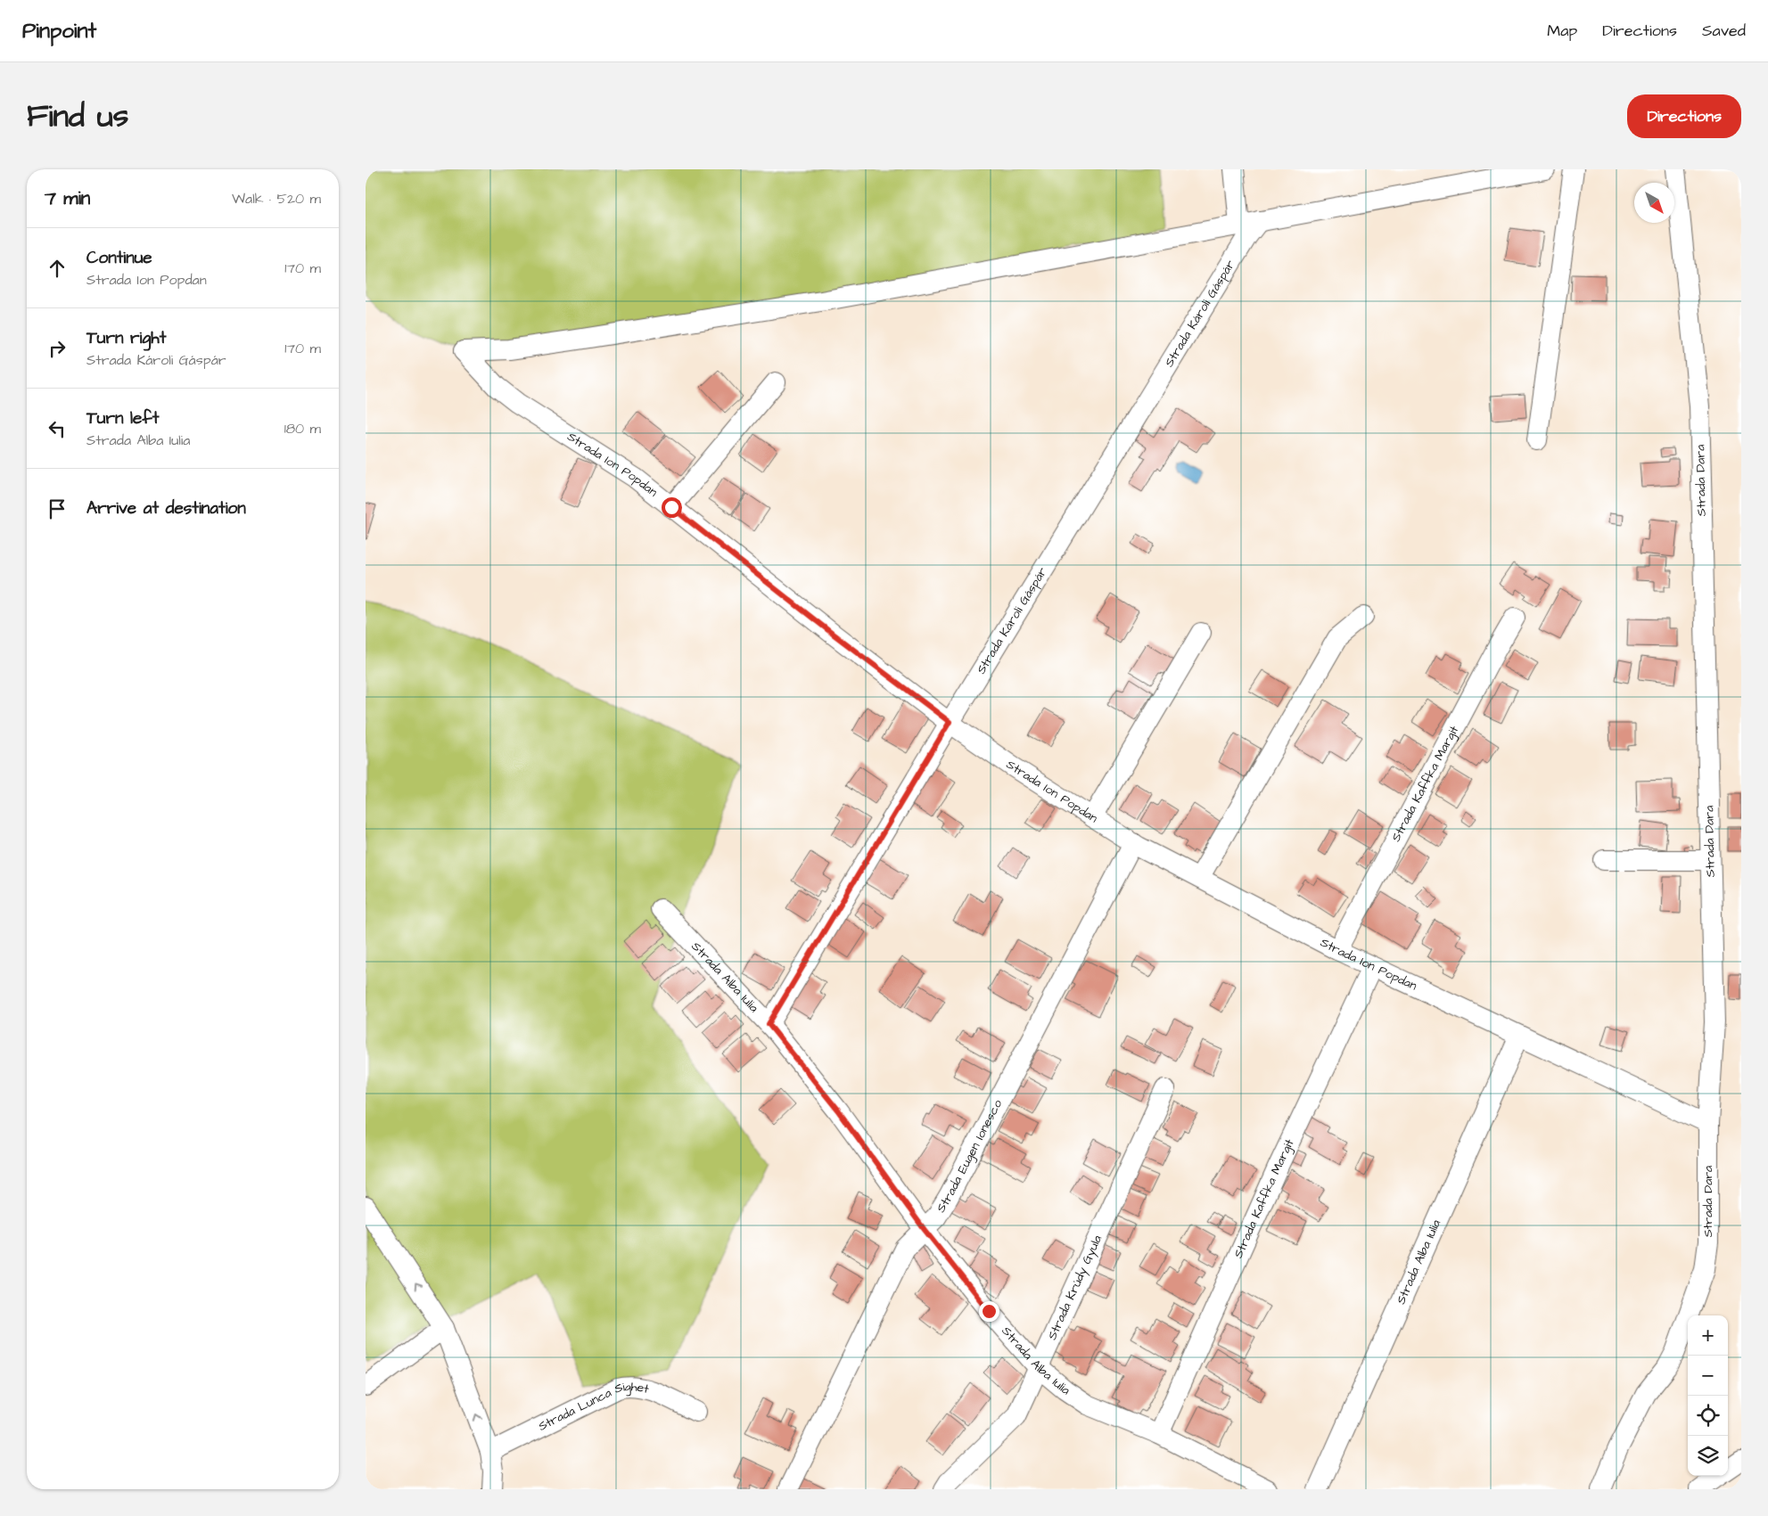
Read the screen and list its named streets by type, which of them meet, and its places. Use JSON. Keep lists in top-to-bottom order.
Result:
{
  "streets": {
    "street": [
      "Strada Károli Gáspár",
      "Strada Ion Popdan",
      "Strada Dara",
      "Strada Kaffka Margit",
      "Strada Alba Iulia",
      "Strada Eugen Ionesco",
      "Strada Krúdy Gyula",
      "Strada Lunca Sighet"
    ]
  },
  "crossings": [
    ["Strada Károli Gáspár", "Strada Ion Popdan"],
    ["Strada Károli Gáspár", "Strada Alba Iulia"],
    ["Strada Ion Popdan", "Strada Dara"],
    ["Strada Ion Popdan", "Strada Kaffka Margit"],
    ["Strada Ion Popdan", "Strada Alba Iulia"],
    ["Strada Ion Popdan", "Strada Eugen Ionesco"],
    ["Strada Kaffka Margit", "Strada Alba Iulia"],
    ["Strada Alba Iulia", "Strada Eugen Ionesco"],
    ["Strada Alba Iulia", "Strada Krúdy Gyula"]
  ],
  "north": "bottom right",
  "page": {
    "header": "Pinpoint",
    "nav": ["Map", "Directions", "Saved"],
    "title": "Find us",
    "buttons": "Directions",
    "heading": ["7 min", "Walk · 520 m"],
    "list": [
      ["Continue", "Strada Ion Popdan", "170 m"],
      ["Turn right", "Strada Károli Gáspár", "170 m"],
      ["Turn left", "Strada Alba Iulia", "180 m"],
      "Arrive at destination"
    ],
    "map_buttons": ["+", "−"]
  }
}
